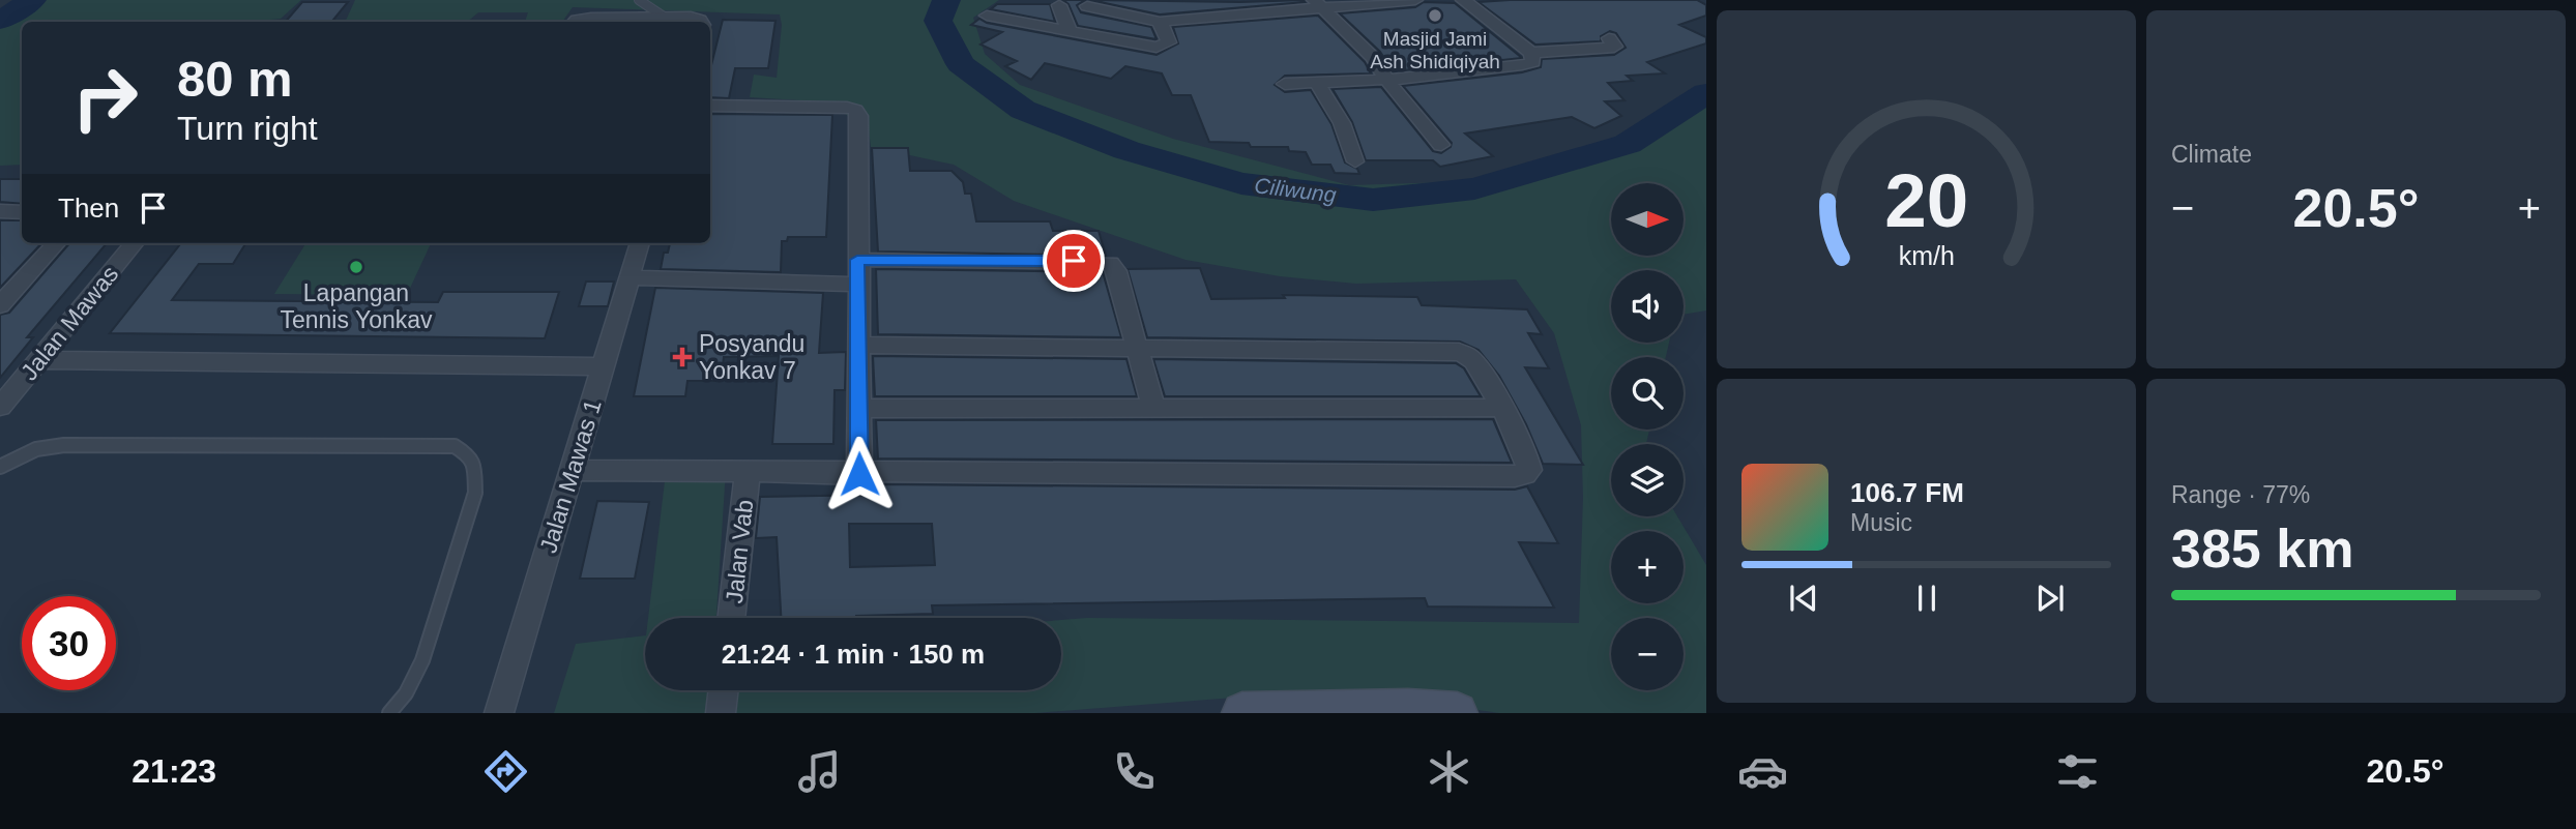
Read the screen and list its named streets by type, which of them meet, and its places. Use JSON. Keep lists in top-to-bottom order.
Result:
{
  "streets": {
    "street": ["Jalan Mawas", "Jalan Mawas 1", "Jalan Vab"]
  },
  "water": ["Ciliwung"],
  "places": {
    "other": ["Masjid Jami Ash Shidiqiyah", "Lapangan Tennis Yonkav"],
    "health": ["Posyandu Yonkav 7"]
  },
  "north": "right",
  "page": {
    "tile": [
      "Climate",
      ["Range · 77%", "385 km"]
    ],
    "turn": ["80 m", "Turn right"],
    "then": "Then",
    "heat": ["−", "20.5°", "+"],
    "map_buttons": ["+", "−"],
    "song": ["106.7 FM", "Music"],
    "limit": "30",
    "trip": "21:24 · 1 min · 150 m",
    "tabs": ["21:23", "20.5°"],
    "gauge": ["20", "km/h"]
  }
}
